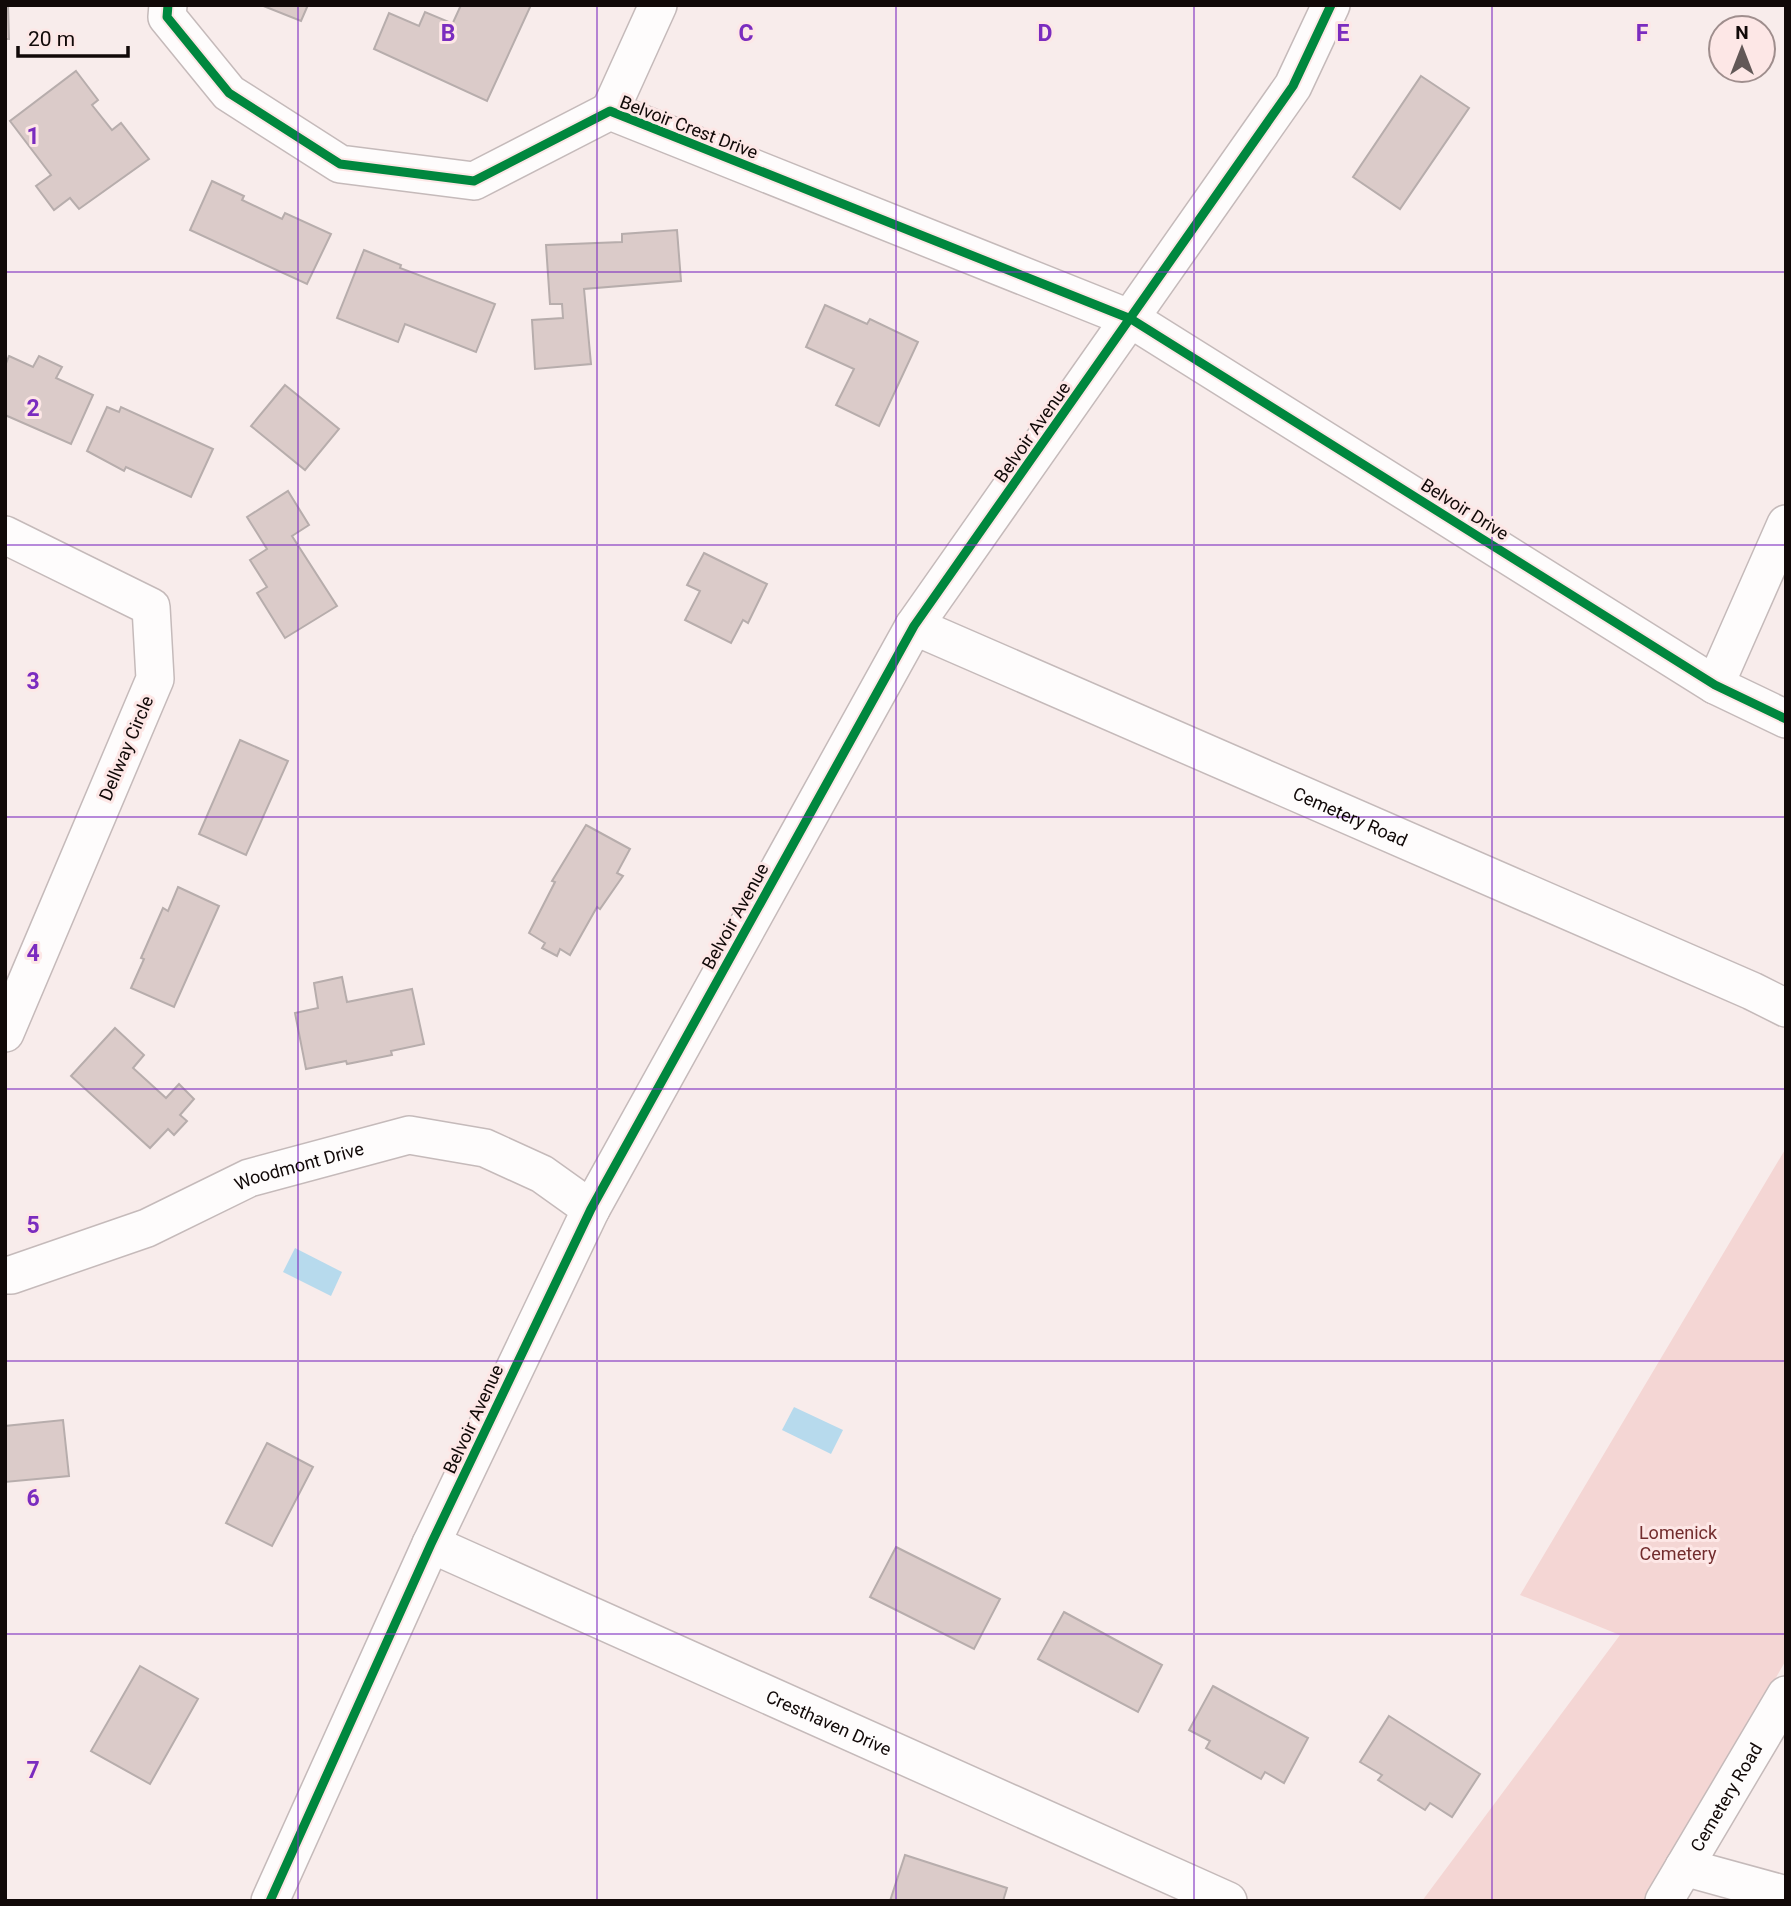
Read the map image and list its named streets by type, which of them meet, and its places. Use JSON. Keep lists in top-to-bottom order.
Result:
{
  "streets": {
    "street": [
      "Belvoir Crest Drive",
      "Belvoir Avenue",
      "Belvoir Drive",
      "Dellway Circle",
      "Cemetery Road",
      "Woodmont Drive",
      "Cresthaven Drive"
    ]
  },
  "crossings": [
    ["Belvoir Crest Drive", "Belvoir Avenue"],
    ["Belvoir Crest Drive", "Belvoir Drive"],
    ["Belvoir Avenue", "Belvoir Drive"],
    ["Belvoir Avenue", "Cemetery Road"],
    ["Belvoir Avenue", "Woodmont Drive"],
    ["Belvoir Avenue", "Cresthaven Drive"]
  ],
  "parks": ["Lomenick Cemetery"],
  "scale_bar": "20 m",
  "north": "top",
  "grid": {
    "columns": [
      "B",
      "C",
      "D",
      "E",
      "F"
    ],
    "rows": [
      "1",
      "2",
      "3",
      "4",
      "5",
      "6",
      "7"
    ]
  }
}
